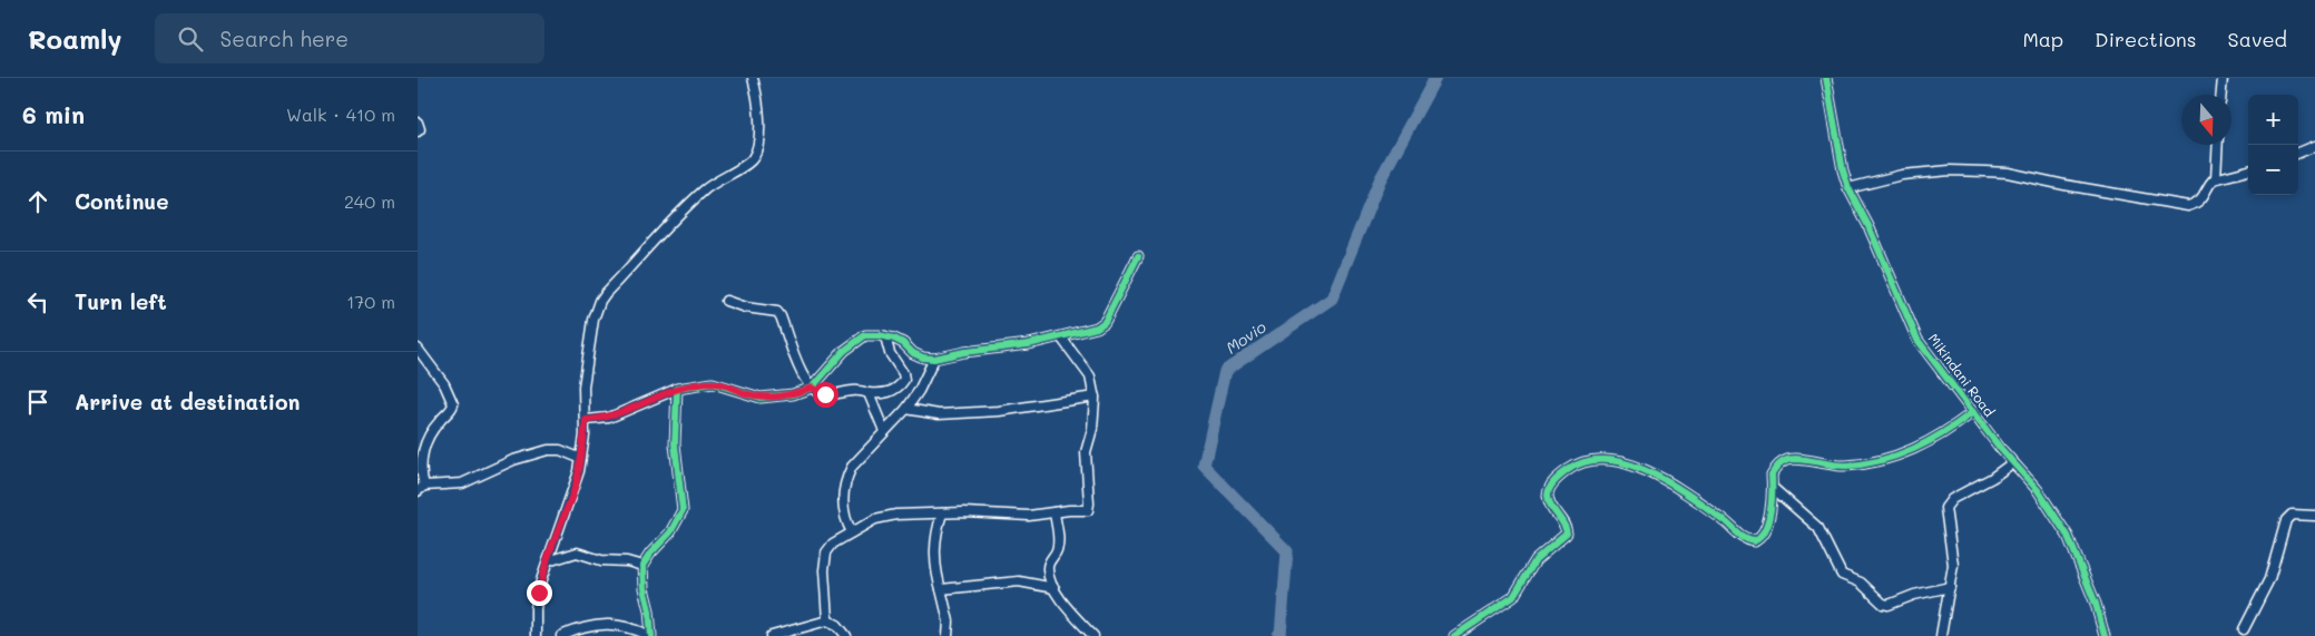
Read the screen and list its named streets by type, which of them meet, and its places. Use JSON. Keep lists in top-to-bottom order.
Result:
{
  "streets": {
    "street": ["Mikindani Road"]
  },
  "water": ["Movio"],
  "north": "bottom",
  "page": {
    "header": "Roamly",
    "search": "Search here",
    "nav": ["Map", "Directions", "Saved"],
    "heading": ["6 min", "Walk · 410 m"],
    "map_buttons": ["+", "−"],
    "list": [
      ["Continue", "240 m"],
      ["Turn left", "170 m"],
      "Arrive at destination"
    ]
  }
}
